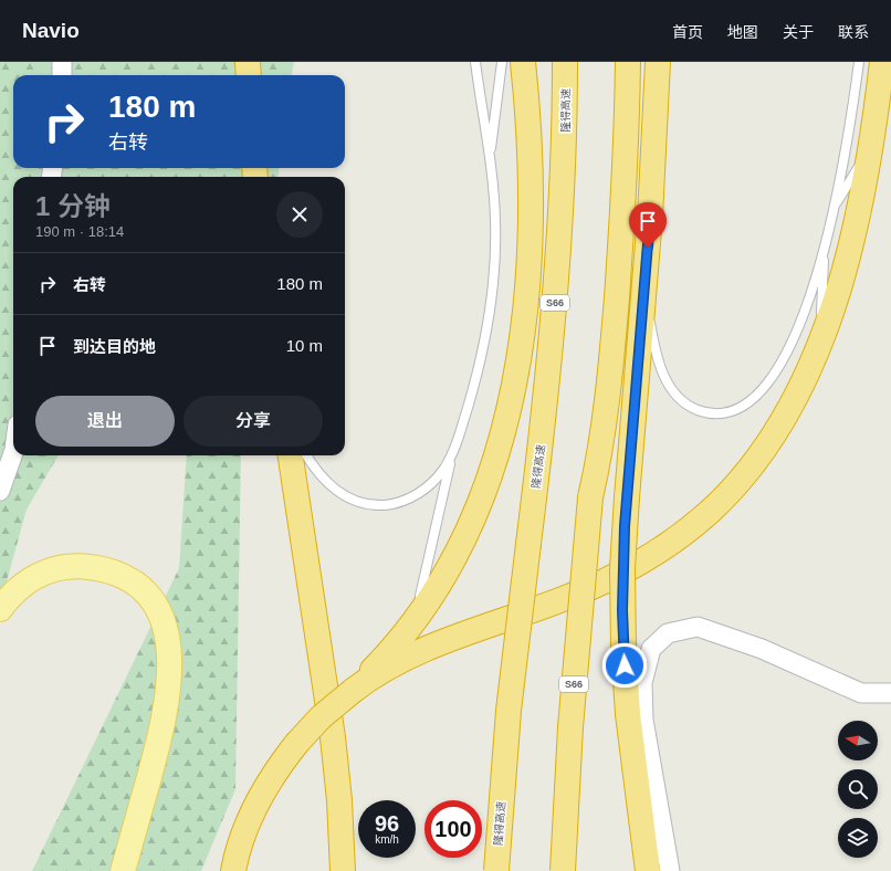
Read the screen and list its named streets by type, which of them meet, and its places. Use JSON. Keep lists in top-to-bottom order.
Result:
{
  "streets": {
    "highway": ["隆得高速", "S66"]
  },
  "north": "left",
  "page": {
    "header": "Navio",
    "nav": [
      "首页",
      "地图",
      "关于",
      "联系"
    ],
    "turn": ["180 m", "右转"],
    "heading": ["1 分钟", "190 m · 18:14"],
    "list": [
      {
        "name": "右转",
        "value": "180 m"
      },
      {
        "name": "到达目的地",
        "value": "10 m"
      }
    ],
    "buttons": ["退出", "分享"],
    "speed": "96 km/h",
    "limit": "100"
  }
}
